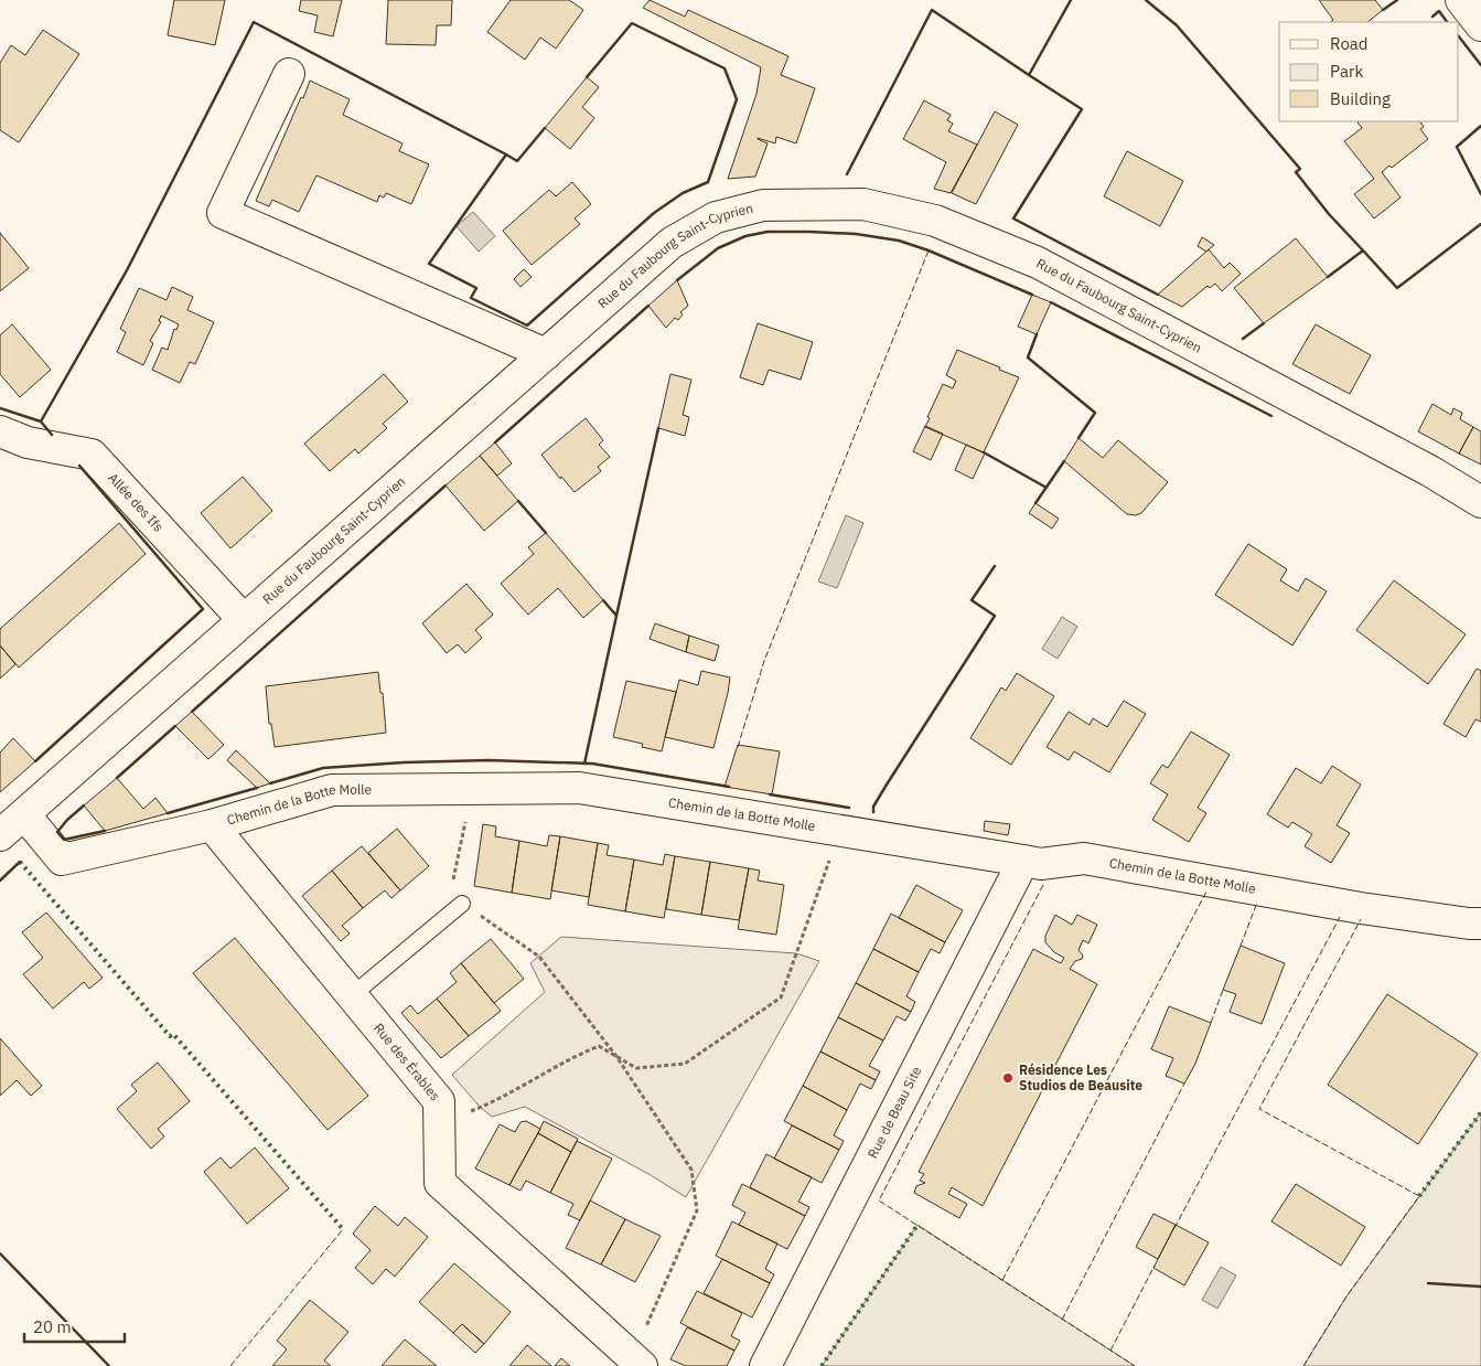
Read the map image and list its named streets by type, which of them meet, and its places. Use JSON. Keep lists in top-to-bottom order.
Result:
{
  "streets": {
    "street": [
      "Rue du Faubourg Saint-Cyprien",
      "Allée des Ifs",
      "Chemin de la Botte Molle",
      "Rue des Érables",
      "Rue de Beau Site"
    ]
  },
  "crossings": [
    ["Rue du Faubourg Saint-Cyprien", "Allée des Ifs"],
    ["Rue du Faubourg Saint-Cyprien", "Chemin de la Botte Molle"],
    ["Chemin de la Botte Molle", "Rue des Érables"],
    ["Chemin de la Botte Molle", "Rue de Beau Site"]
  ],
  "places": ["Résidence Les Studios de Beausite"],
  "legend": ["Road", "Park", "Building"],
  "scale_bar": "20 m"
}
